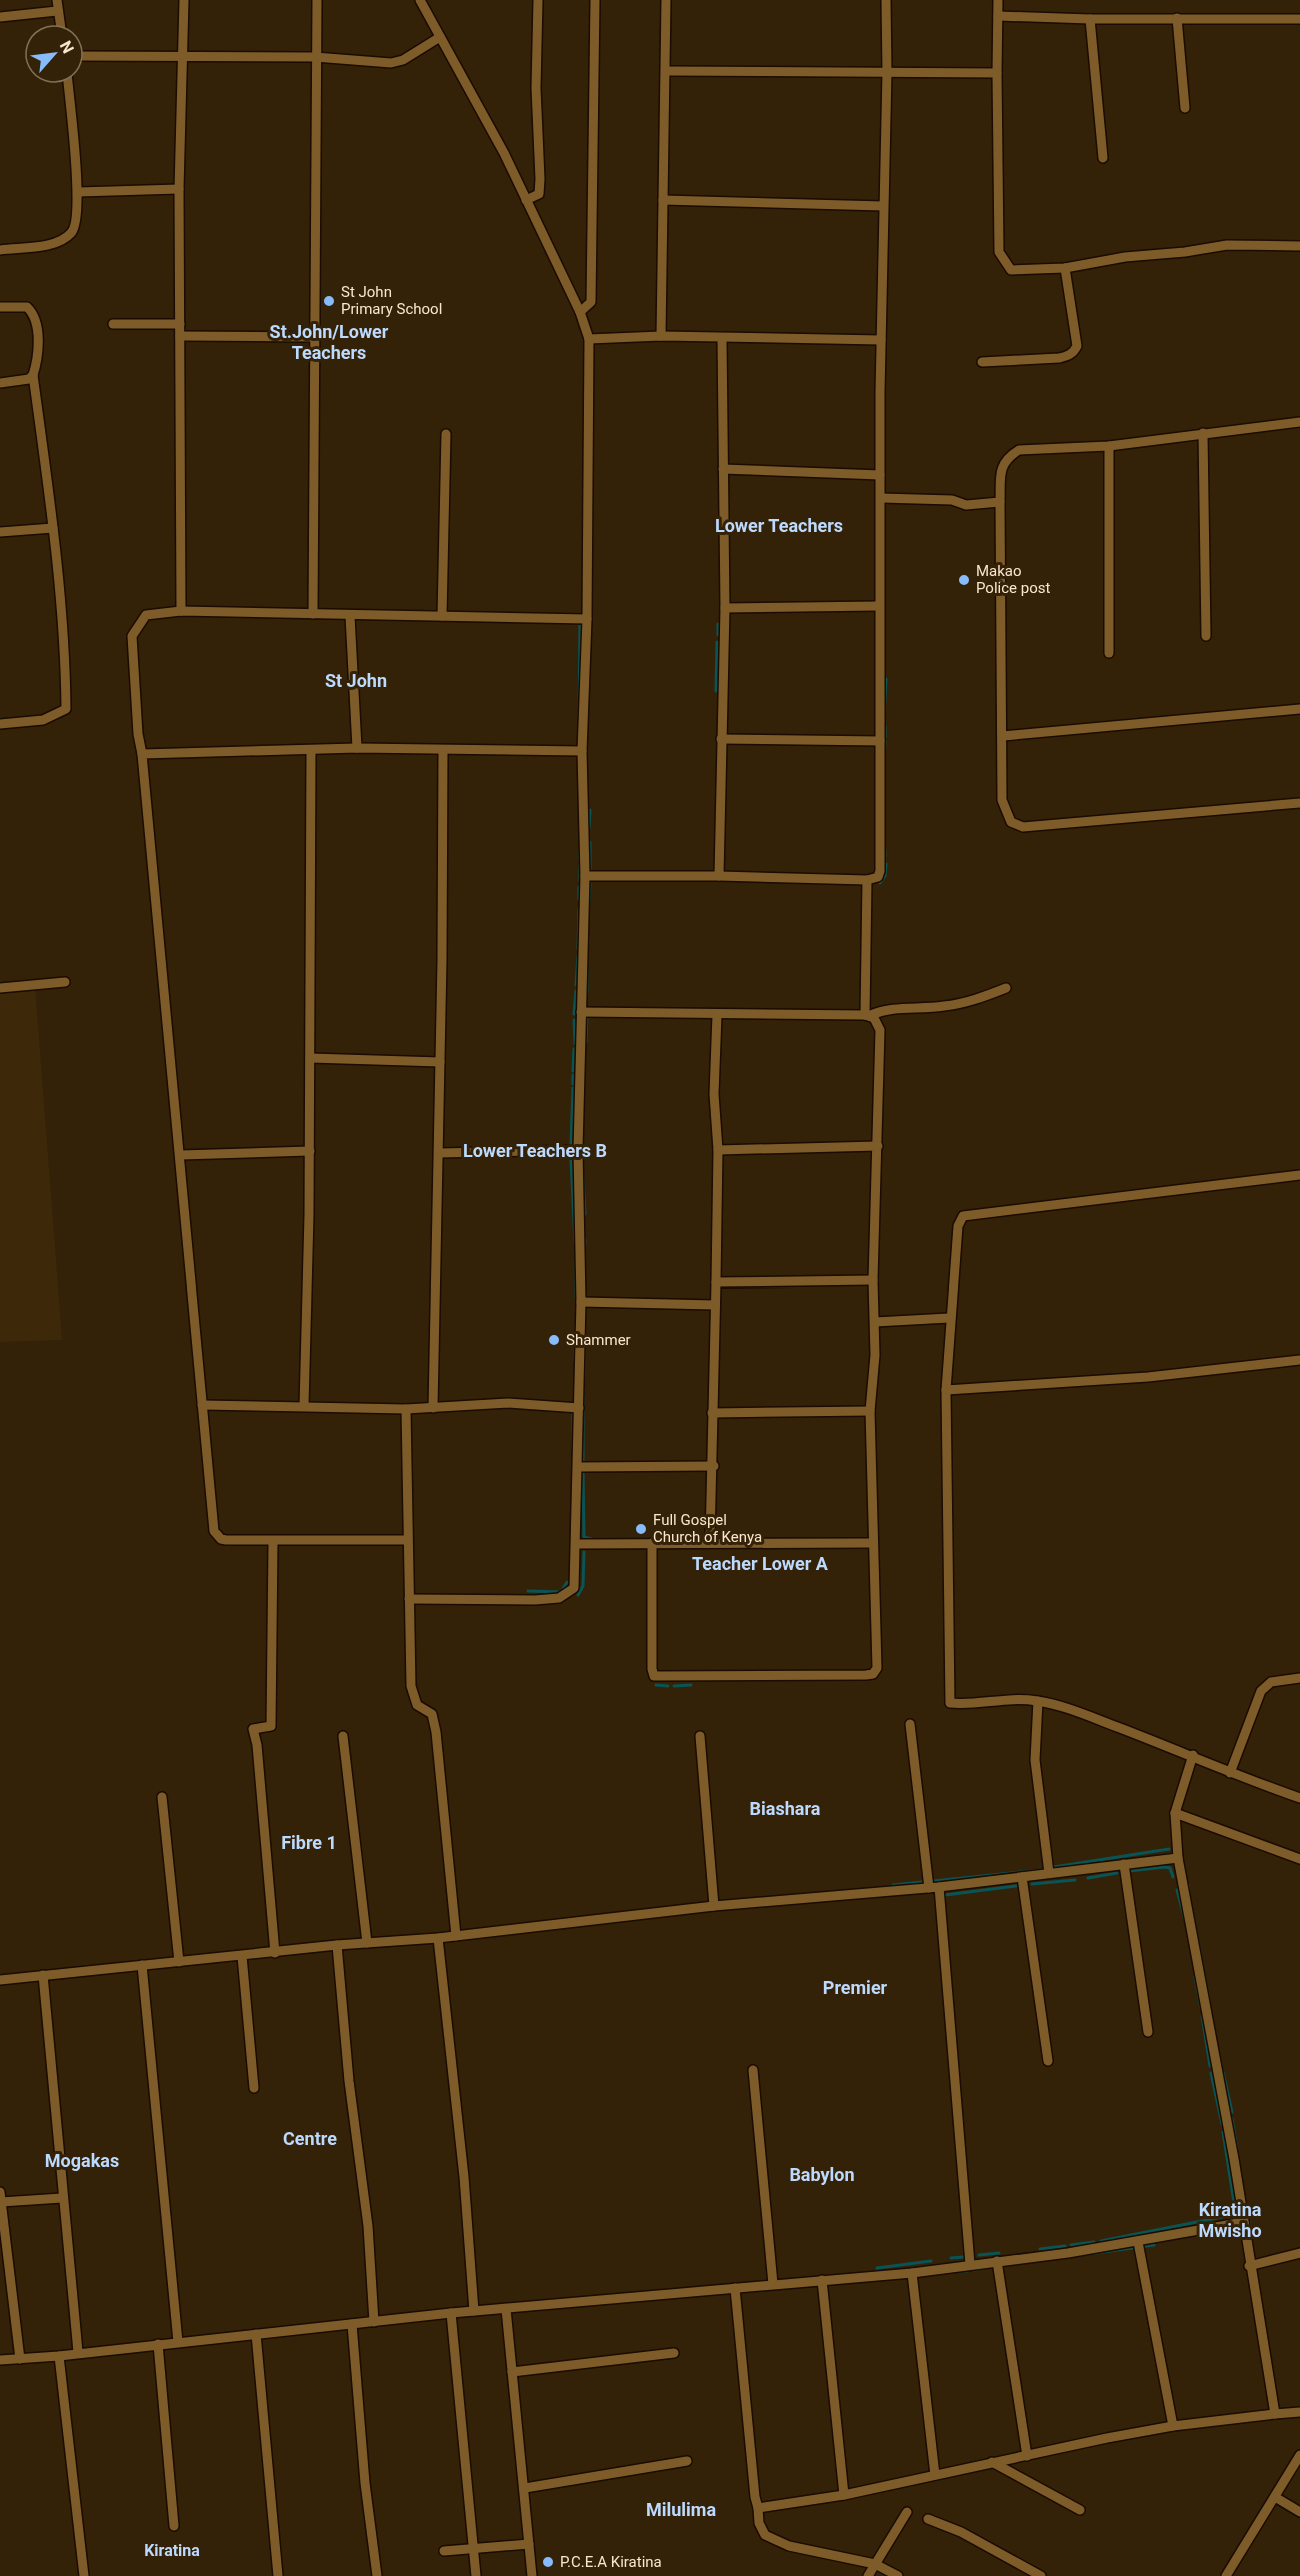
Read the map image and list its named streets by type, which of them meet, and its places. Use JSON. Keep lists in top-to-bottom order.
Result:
{
  "districts": [
    "St.John/Lower Teachers",
    "Lower Teachers",
    "St John",
    "Lower Teachers B",
    "Teacher Lower A",
    "Biashara",
    "Fibre 1",
    "Premier",
    "Centre",
    "Mogakas",
    "Babylon",
    "Kiratina Mwisho",
    "Milulima",
    "Kiratina"
  ],
  "places": [
    "St John Primary School",
    "Makao Police post",
    "Shammer",
    "Full Gospel Church of Kenya",
    "P.C.E.A Kiratina"
  ],
  "north": "top right"
}
